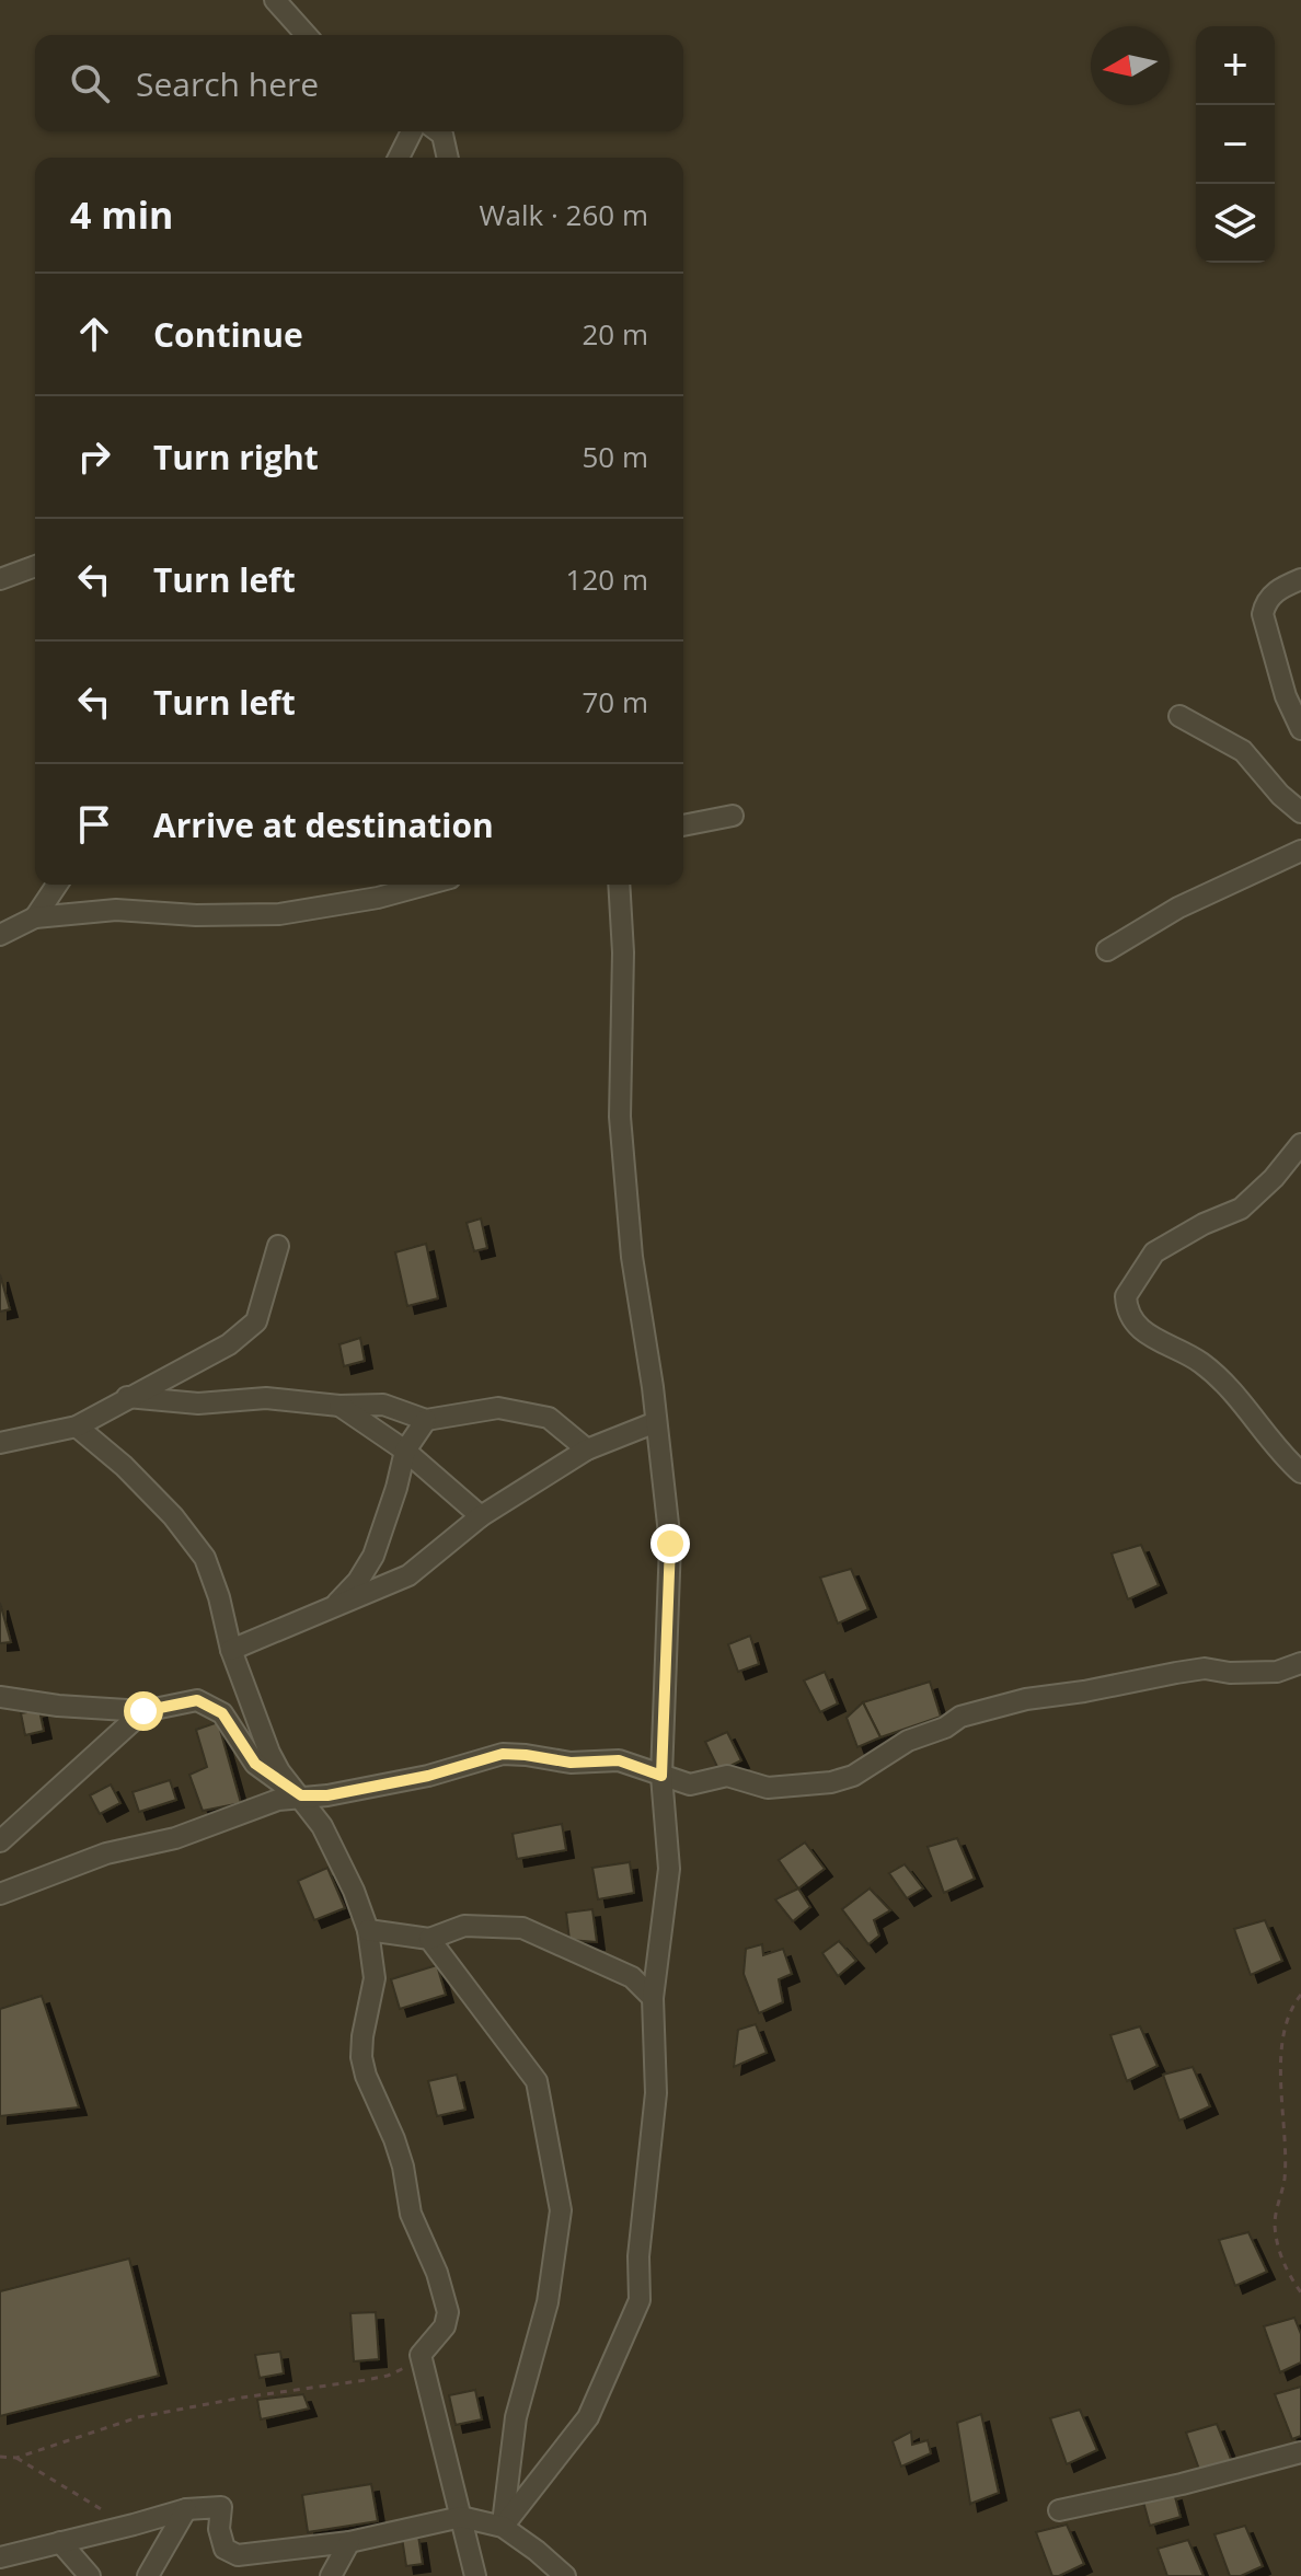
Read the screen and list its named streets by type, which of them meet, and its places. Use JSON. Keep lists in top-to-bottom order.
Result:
{
  "north": "left",
  "page": {
    "map_buttons": ["+", "−"],
    "search": "Search here",
    "heading": ["4 min", "Walk · 260 m"],
    "list": [
      ["Continue", "20 m"],
      ["Turn right", "50 m"],
      ["Turn left", "120 m"],
      ["Turn left", "70 m"],
      "Arrive at destination"
    ]
  }
}
